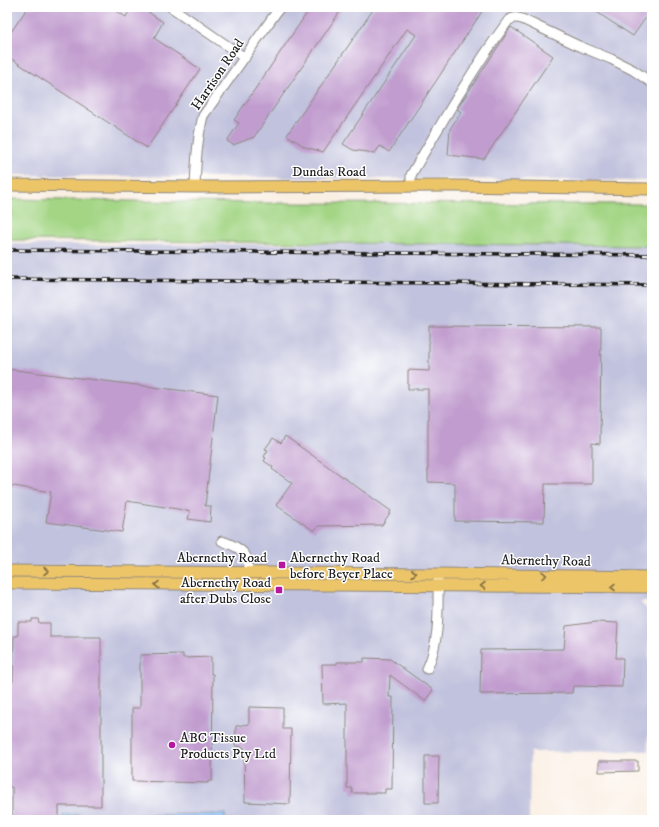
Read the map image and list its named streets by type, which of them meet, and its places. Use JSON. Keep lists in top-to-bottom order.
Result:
{
  "streets": {
    "main road": ["Dundas Road", "Abernethy Road"],
    "street": ["Harrison Road"]
  },
  "crossings": [
    ["Harrison Road", "Dundas Road"]
  ],
  "places": {
    "transit": ["Abernethy Road before Beyer Place", "Abernethy Road after Dubs Close"],
    "other": ["ABC Tissue Products Pty Ltd"]
  }
}
